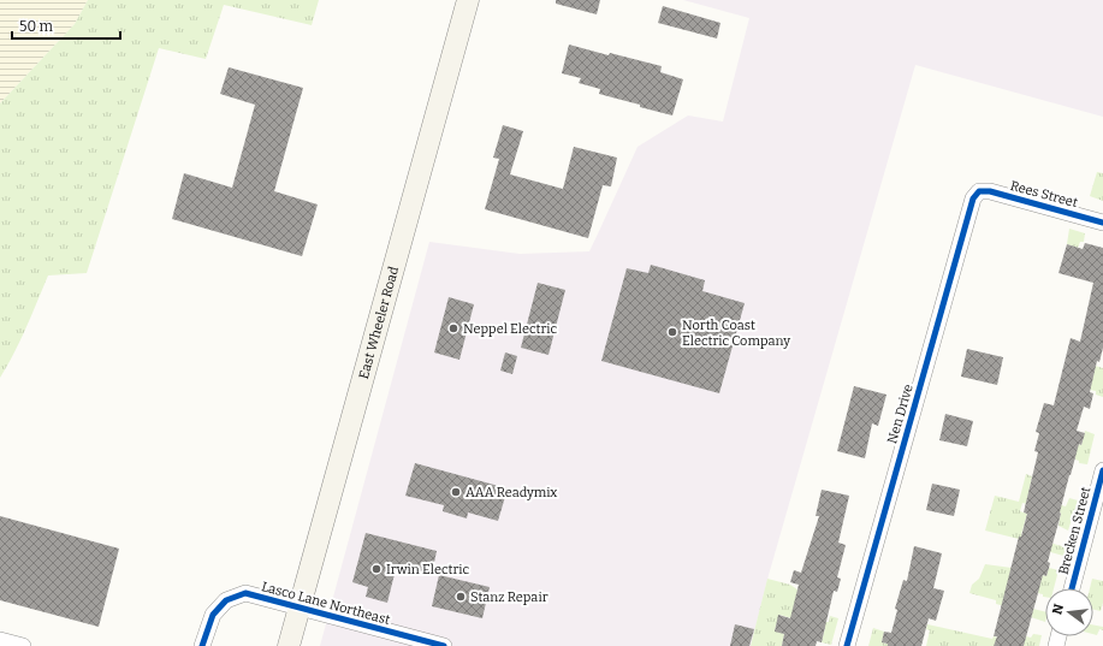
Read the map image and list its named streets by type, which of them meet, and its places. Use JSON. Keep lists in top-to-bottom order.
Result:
{
  "streets": {
    "main road": ["East Wheeler Road"],
    "street": [
      "Rees Street",
      "Nen Drive",
      "Brecken Street",
      "Lasco Lane Northeast"
    ]
  },
  "crossings": [
    ["Rees Street", "Nen Drive"],
    ["East Wheeler Road", "Lasco Lane Northeast"]
  ],
  "places": [
    "Neppel Electric",
    "North Coast Electric Company",
    "AAA Readymix",
    "Irwin Electric",
    "Stanz Repair"
  ],
  "scale_bar": "50 m",
  "north": "left"
}
